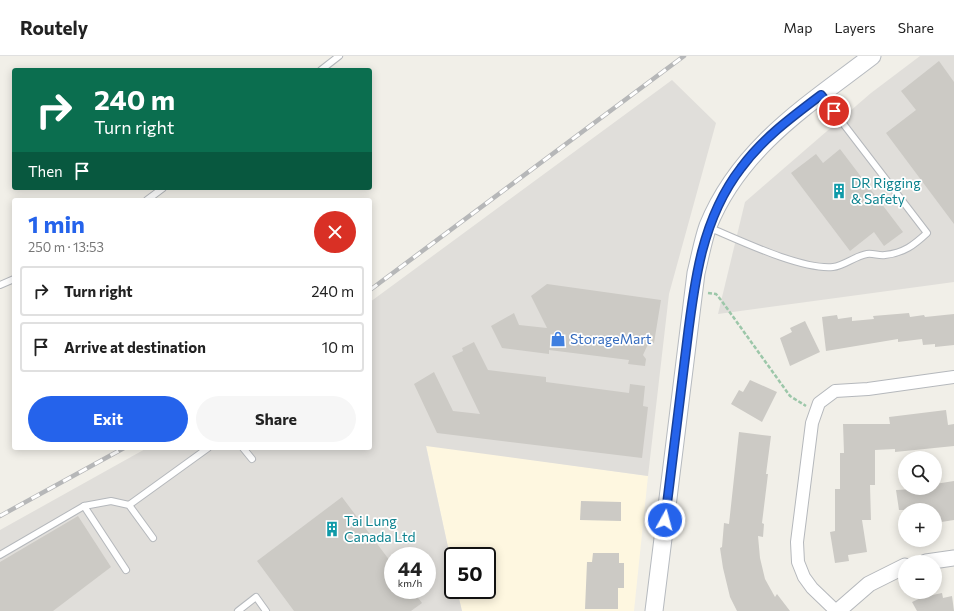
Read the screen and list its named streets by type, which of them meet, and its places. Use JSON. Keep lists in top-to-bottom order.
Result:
{
  "places": {
    "building": ["DR Rigging & Safety", "Tai Lung Canada Ltd"],
    "shop": ["StorageMart"]
  },
  "page": {
    "header": "Routely",
    "nav": ["Map", "Layers", "Share"],
    "turn": ["240 m", "Turn right"],
    "then": "Then",
    "heading": ["1 min", "250 m · 13:53"],
    "list": [
      {
        "name": "Turn right",
        "value": "240 m"
      },
      {
        "name": "Arrive at destination",
        "value": "10 m"
      }
    ],
    "buttons": ["Exit", "Share"],
    "map_buttons": ["+", "−"],
    "speed": "44 km/h",
    "limit": "50"
  }
}
